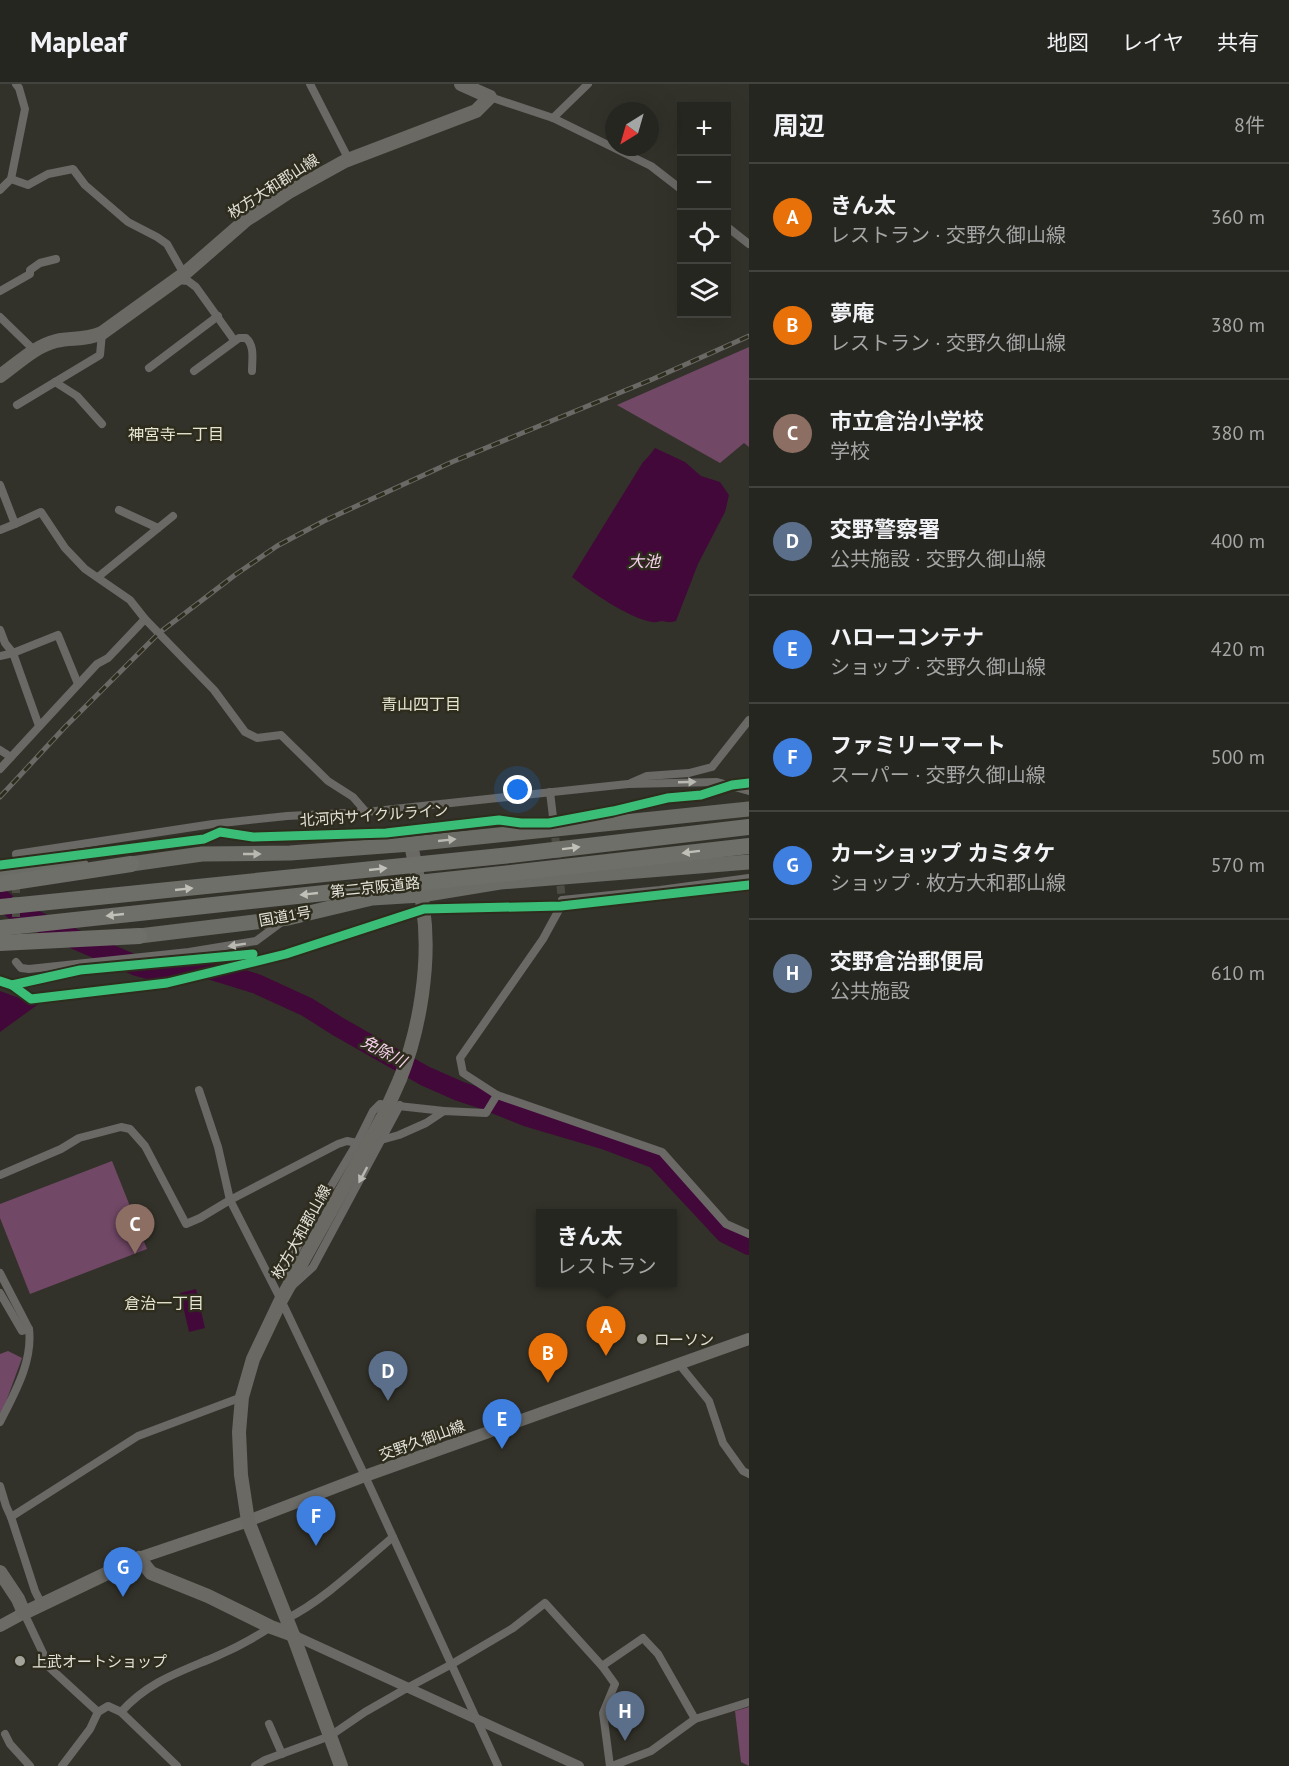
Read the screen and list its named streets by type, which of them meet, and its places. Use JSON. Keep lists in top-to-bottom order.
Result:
{
  "streets": {
    "highway": ["第二京阪道路", "国道1号"],
    "main road": ["枚方大和郡山線", "交野久御山線"],
    "cycle path": ["北河内サイクルライン"]
  },
  "crossings": [
    ["枚方大和郡山線", "国道1号"],
    ["枚方大和郡山線", "交野久御山線"]
  ],
  "districts": ["神宮寺一丁目", "青山四丁目", "倉治一丁目"],
  "water": ["大池", "免除川"],
  "places": ["ローソン", "上武オートショップ"],
  "north": "bottom left",
  "page": {
    "header": "Mapleaf",
    "nav": ["地図", "レイヤ", "共有"],
    "heading": ["周辺", "8件"],
    "map_buttons": ["+", "−"],
    "list": [
      {
        "mark": "A",
        "name": "きん太",
        "note": "レストラン · 交野久御山線",
        "value": "360 m"
      },
      {
        "mark": "B",
        "name": "夢庵",
        "note": "レストラン · 交野久御山線",
        "value": "380 m"
      },
      {
        "mark": "C",
        "name": "市立倉治小学校",
        "note": "学校",
        "value": "380 m"
      },
      {
        "mark": "D",
        "name": "交野警察署",
        "note": "公共施設 · 交野久御山線",
        "value": "400 m"
      },
      {
        "mark": "E",
        "name": "ハローコンテナ",
        "note": "ショップ · 交野久御山線",
        "value": "420 m"
      },
      {
        "mark": "F",
        "name": "ファミリーマート",
        "note": "スーパー · 交野久御山線",
        "value": "500 m"
      },
      {
        "mark": "G",
        "name": "カーショップ カミタケ",
        "note": "ショップ · 枚方大和郡山線",
        "value": "570 m"
      },
      {
        "mark": "H",
        "name": "交野倉治郵便局",
        "note": "公共施設",
        "value": "610 m"
      }
    ],
    "pins": [
      "C",
      "A",
      "B",
      "D",
      "E",
      "F",
      "G",
      "H"
    ],
    "popup": ["きん太", "レストラン"]
  }
}
